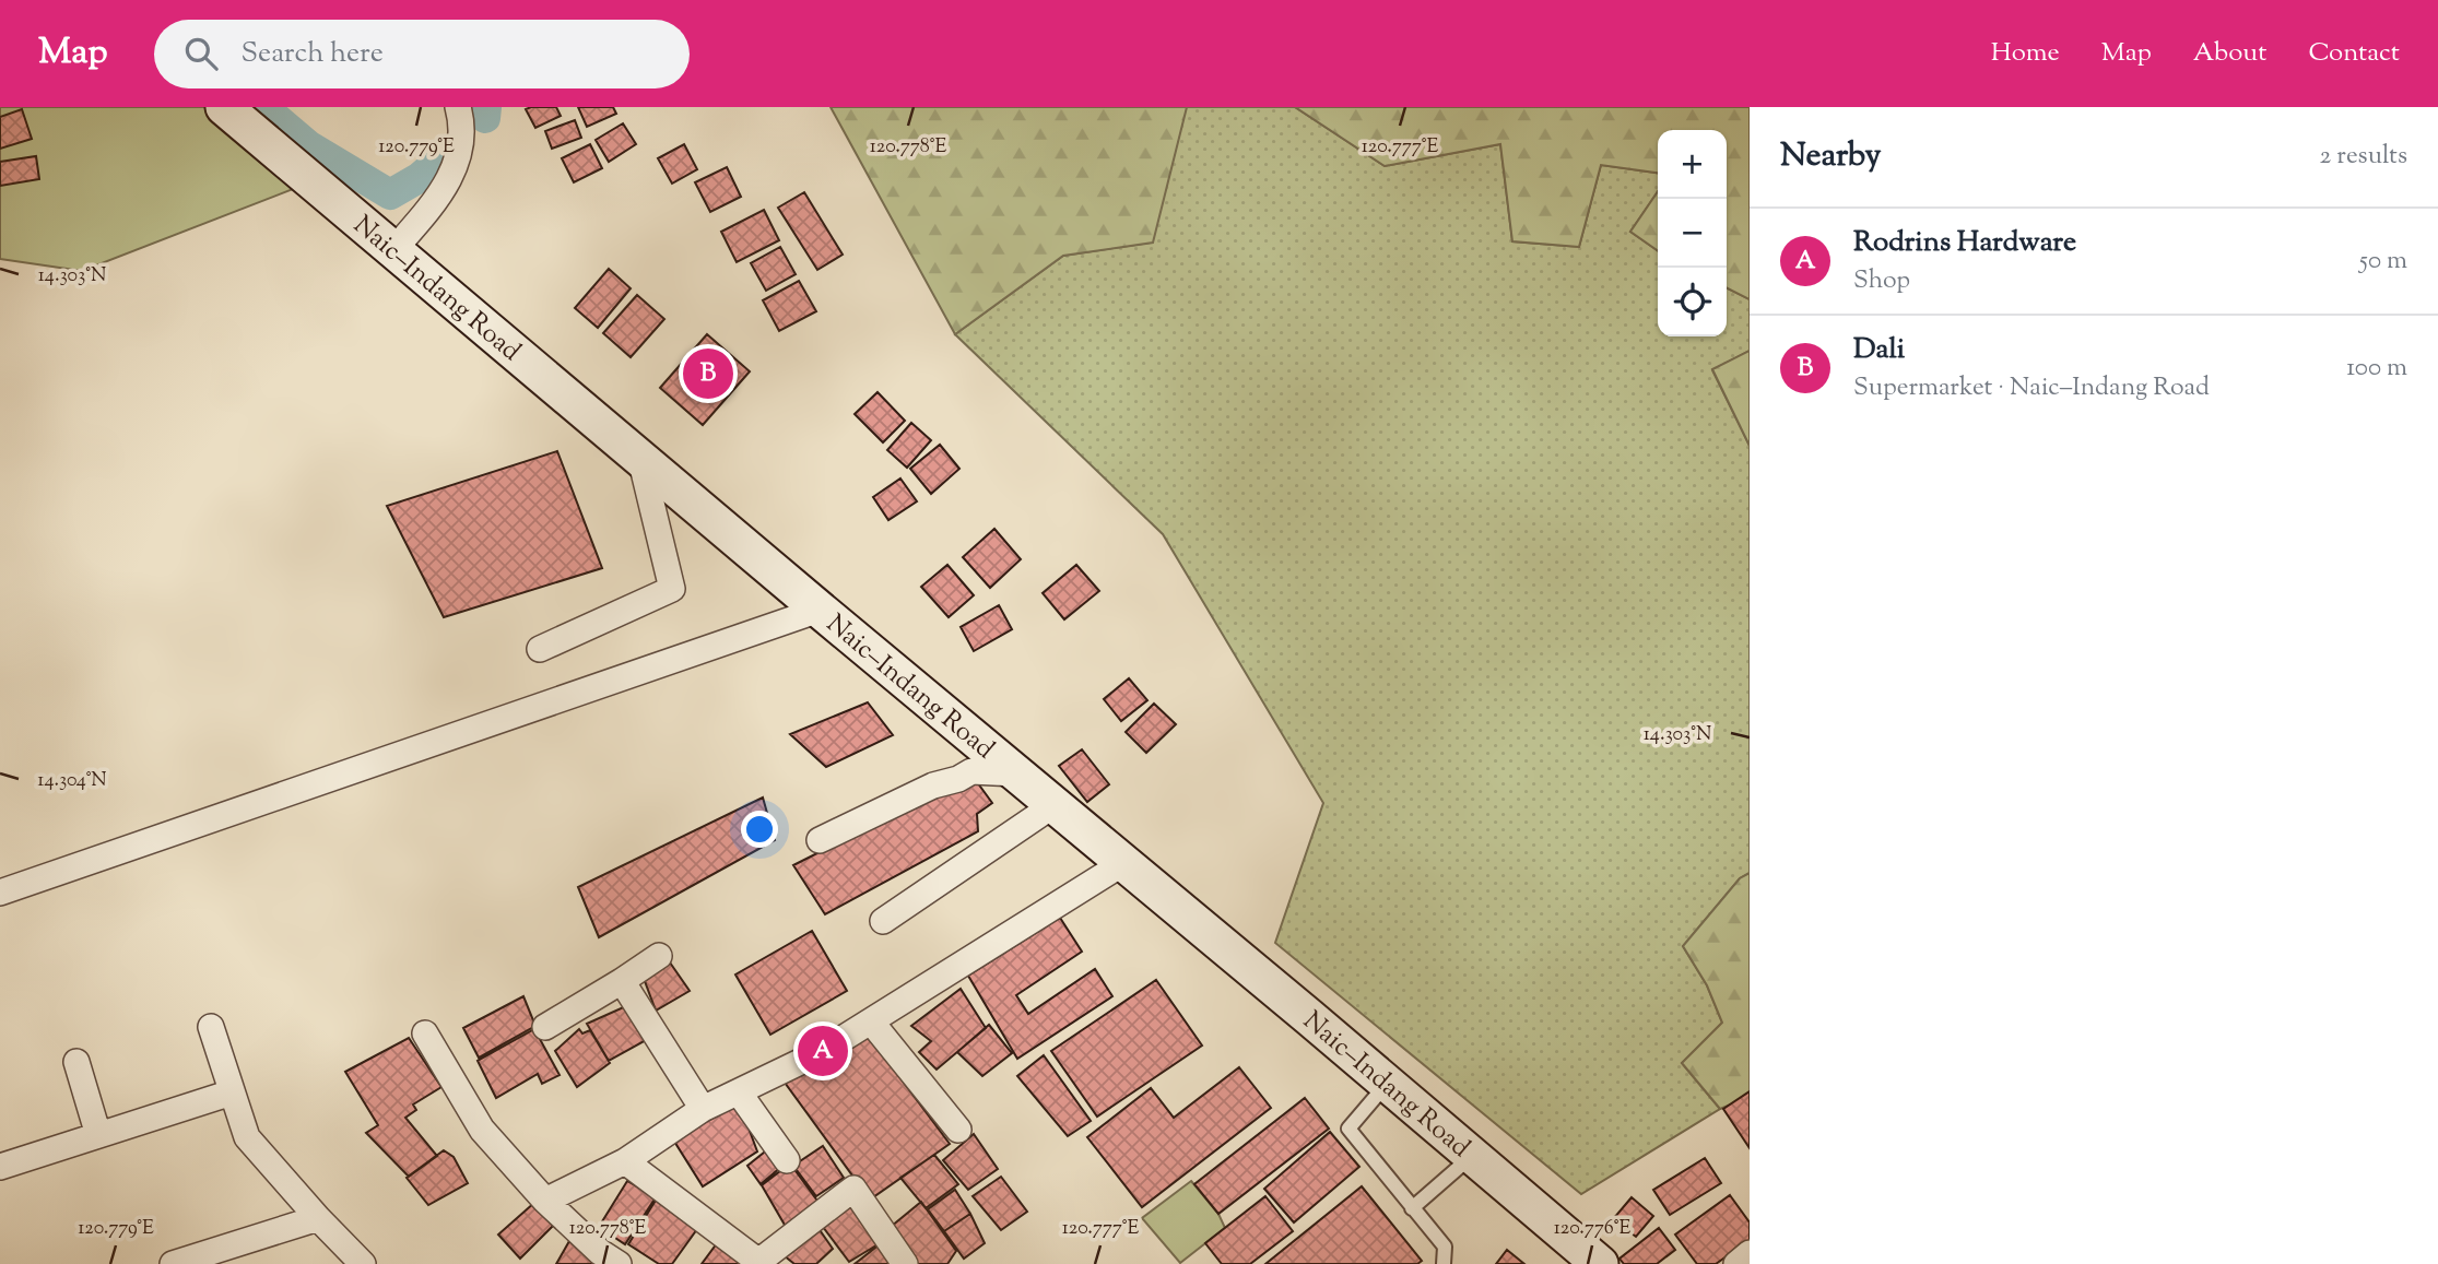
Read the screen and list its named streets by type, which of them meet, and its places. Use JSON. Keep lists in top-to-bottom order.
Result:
{
  "streets": {
    "main road": ["Naic–Indang Road"]
  },
  "page": {
    "header": "Map",
    "search": "Search here",
    "nav": [
      "Home",
      "Map",
      "About",
      "Contact"
    ],
    "heading": ["Nearby", "2 results"],
    "map_buttons": ["+", "−"],
    "list": [
      {
        "mark": "A",
        "name": "Rodrins Hardware",
        "note": "Shop",
        "value": "50 m"
      },
      {
        "mark": "B",
        "name": "Dali",
        "note": "Supermarket · Naic–Indang Road",
        "value": "100 m"
      }
    ],
    "pins": ["B", "A"]
  },
  "coordinates": [
    "120.779°E",
    "120.778°E",
    "120.777°E",
    "14.303°N",
    "14.304°N",
    "120.776°E"
  ]
}
